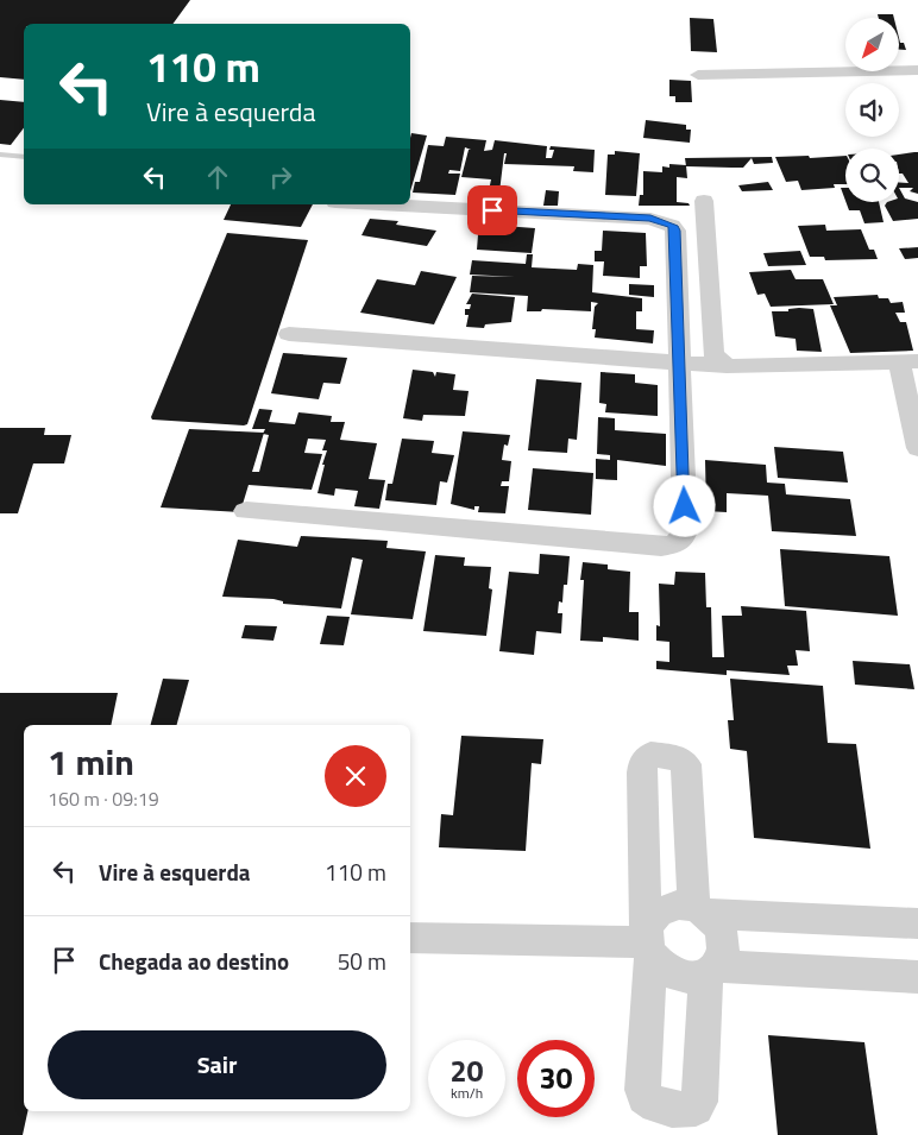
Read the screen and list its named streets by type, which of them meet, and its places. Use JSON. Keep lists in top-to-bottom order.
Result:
{
  "north": "bottom left",
  "page": {
    "turn": ["110 m", "Vire à esquerda"],
    "heading": ["1 min", "160 m · 09:19"],
    "list": [
      {
        "name": "Vire à esquerda",
        "value": "110 m"
      },
      {
        "name": "Chegada ao destino",
        "value": "50 m"
      }
    ],
    "buttons": "Sair",
    "speed": "20 km/h",
    "limit": "30"
  }
}
